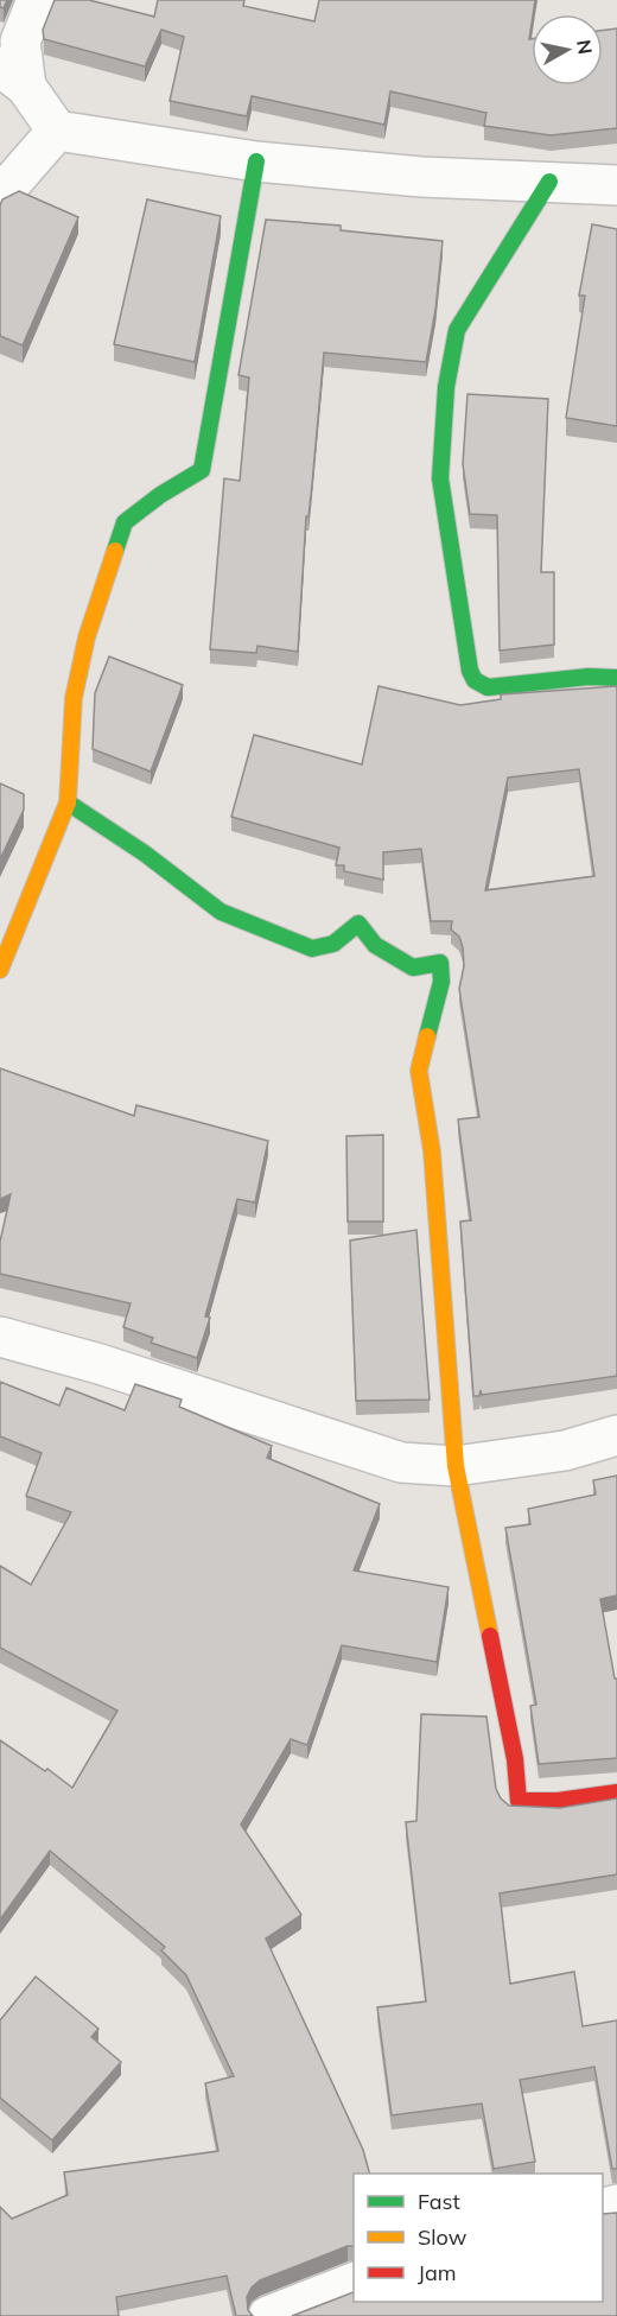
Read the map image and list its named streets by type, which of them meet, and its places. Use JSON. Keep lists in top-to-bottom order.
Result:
{
  "legend": ["Fast", "Slow", "Jam"],
  "north": "right"
}
